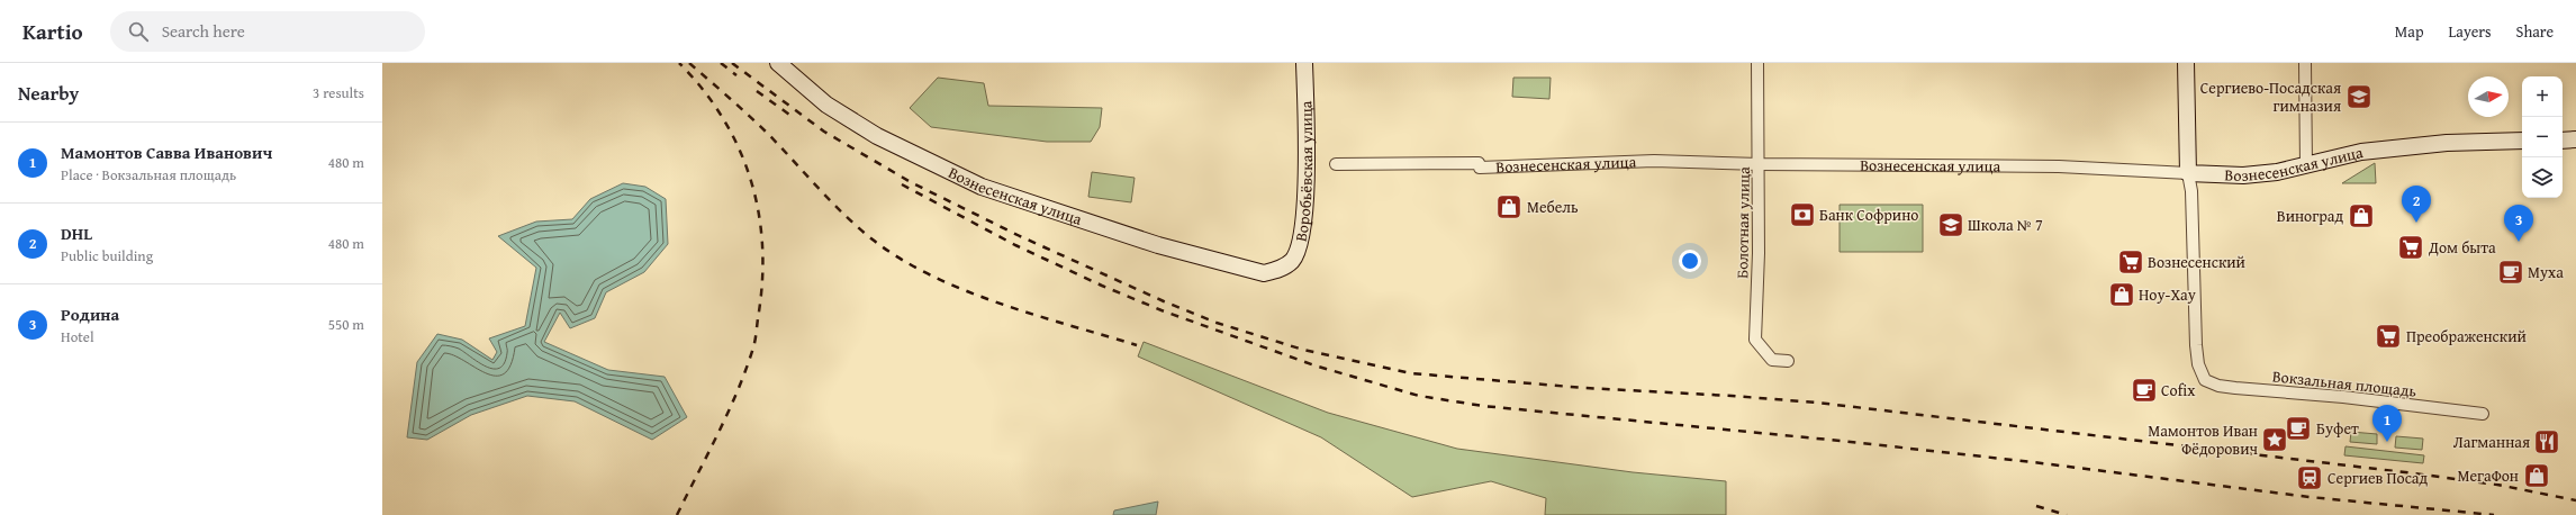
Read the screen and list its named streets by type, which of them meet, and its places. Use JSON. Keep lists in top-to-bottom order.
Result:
{
  "streets": {
    "main road": ["Вознесенская улица", "Воробьёвская улица"],
    "street": ["Болотная улица", "Вокзальная площадь"]
  },
  "crossings": [
    ["Вознесенская улица", "Воробьёвская улица"],
    ["Вознесенская улица", "Болотная улица"],
    ["Вознесенская улица", "Вокзальная площадь"]
  ],
  "places": {
    "school or university": ["Сергиево-Посадская гимназия", "Школа № 7"],
    "shop": [
      "Мебель",
      "Виноград",
      "Ноу-Хау",
      "МегаФон"
    ],
    "bank": ["Банк Софрино"],
    "supermarket": ["Дом быта", "Вознесенский", "Преображенский"],
    "cafe": ["Муха", "Cofix", "Буфет"],
    "place": ["Мамонтов Иван Фёдорович"],
    "restaurant": ["Лагманная"],
    "station": ["Сергиев Посад"]
  },
  "north": "right",
  "page": {
    "header": "Kartio",
    "search": "Search here",
    "nav": ["Map", "Layers", "Share"],
    "heading": ["Nearby", "3 results"],
    "map_buttons": ["+", "−"],
    "list": [
      {
        "mark": "1",
        "name": "Мамонтов Савва Иванович",
        "note": "Place · Вокзальная площадь",
        "value": "480 m"
      },
      {
        "mark": "2",
        "name": "DHL",
        "note": "Public building",
        "value": "480 m"
      },
      {
        "mark": "3",
        "name": "Родина",
        "note": "Hotel",
        "value": "550 m"
      }
    ],
    "pins": ["2", "3", "1"]
  }
}
